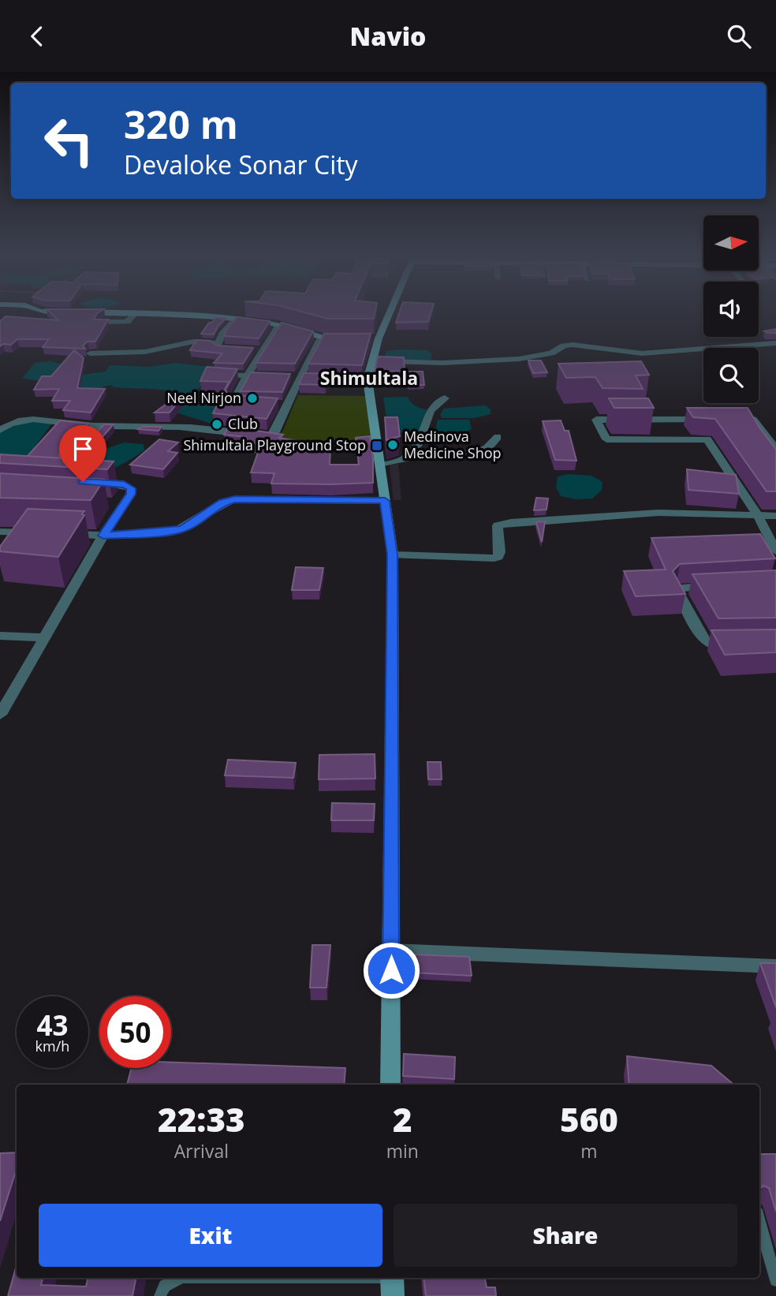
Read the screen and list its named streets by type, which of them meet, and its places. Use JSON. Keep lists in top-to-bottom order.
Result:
{
  "districts": ["Shimultala"],
  "places": {
    "other": ["Neel Nirjon", "Club", "Medinova Medicine Shop"],
    "transit": ["Shimultala Playground Stop"]
  },
  "north": "right",
  "page": {
    "header": "Navio",
    "turn": ["320 m", "Devaloke Sonar City"],
    "speed": "43 km/h",
    "limit": "50",
    "eta": [
      "22:33",
      "Arrival",
      "2",
      "min",
      "560",
      "m"
    ],
    "buttons": ["Exit", "Share"]
  }
}
